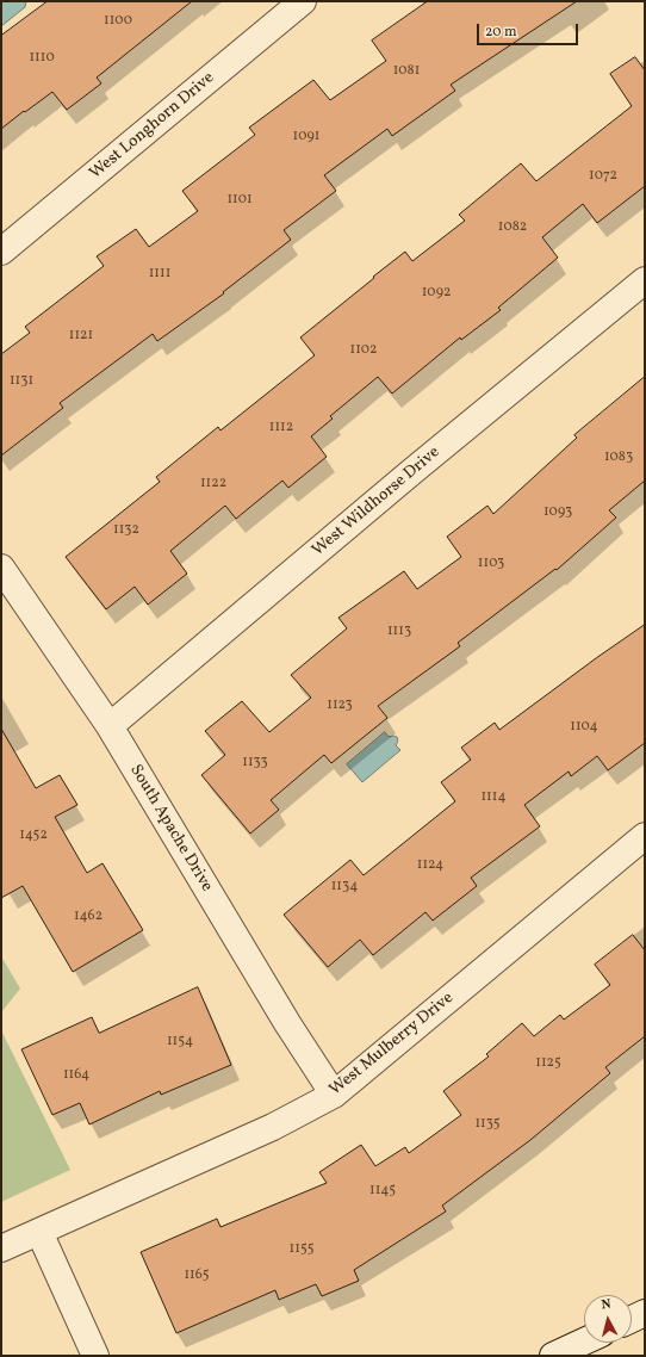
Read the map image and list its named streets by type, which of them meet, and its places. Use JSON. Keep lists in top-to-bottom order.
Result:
{
  "streets": {
    "street": [
      "West Longhorn Drive",
      "West Wildhorse Drive",
      "South Apache Drive",
      "West Mulberry Drive"
    ]
  },
  "crossings": [
    ["West Wildhorse Drive", "South Apache Drive"],
    ["South Apache Drive", "West Mulberry Drive"]
  ],
  "house_numbers": [
    "1100",
    "1110",
    "1081",
    "1091",
    "1072",
    "1101",
    "1082",
    "1111",
    "1092",
    "1121",
    "1102",
    "1131",
    "1112",
    "1083",
    "1122",
    "1093",
    "1132",
    "1103",
    "1113",
    "1123",
    "1104",
    "1133",
    "1114",
    "1452",
    "1124",
    "1134",
    "1462",
    "1154",
    "1125",
    "1164",
    "1135",
    "1145",
    "1155",
    "1165"
  ],
  "scale_bar": "20 m",
  "north": "top"
}
